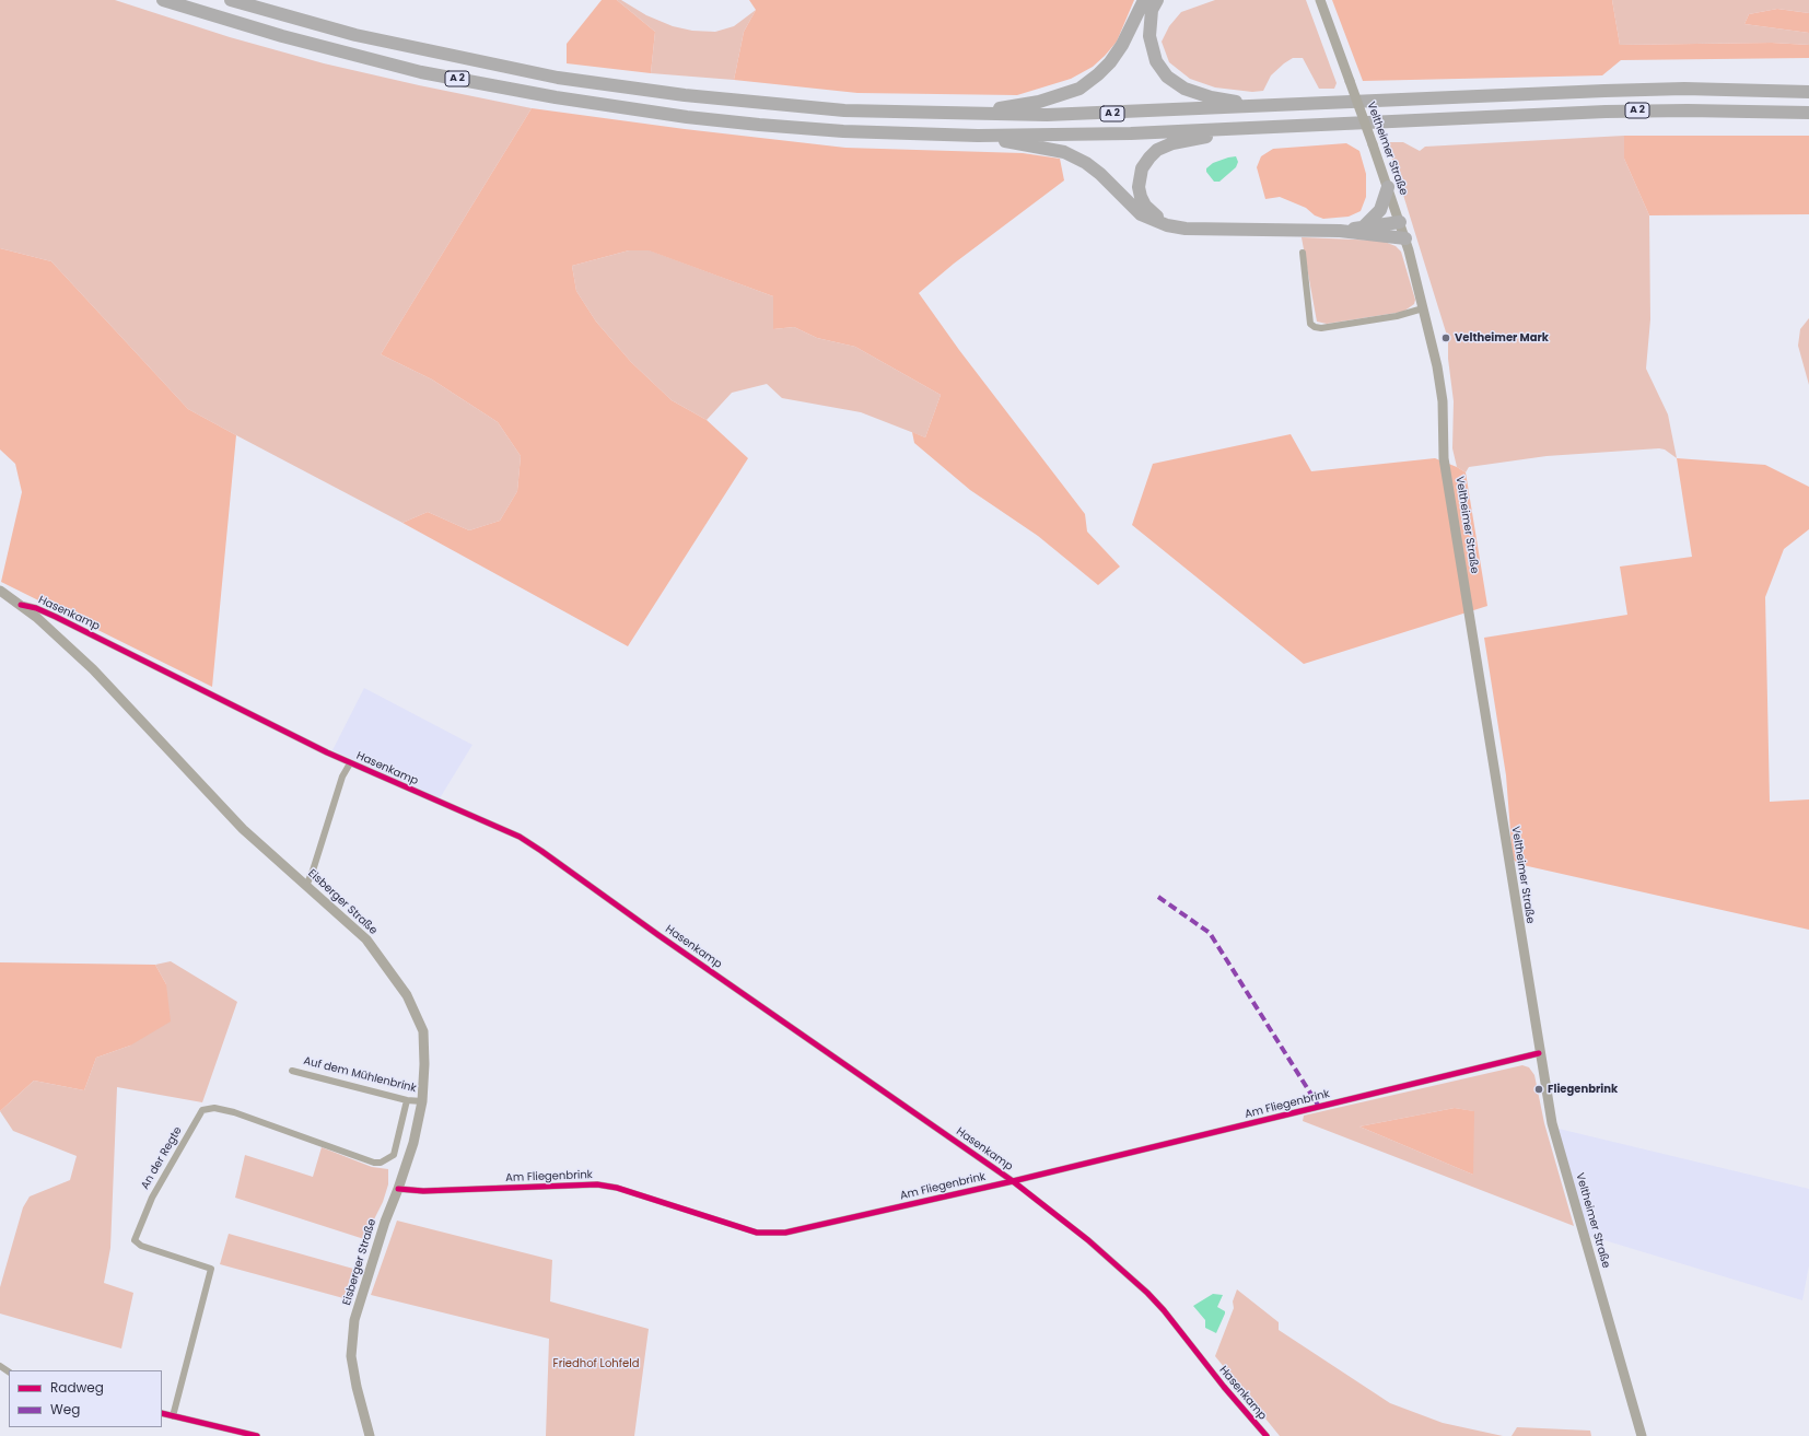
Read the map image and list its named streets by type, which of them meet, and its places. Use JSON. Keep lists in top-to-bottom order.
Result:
{
  "streets": {
    "highway": ["A 2"],
    "main road": ["Veltheimer Straße", "Eisberger Straße"],
    "street": [
      "Hasenkamp",
      "Auf dem Mühlenbrink",
      "Am Fliegenbrink",
      "An der Regte"
    ]
  },
  "crossings": [
    ["Veltheimer Straße", "Am Fliegenbrink"],
    ["Hasenkamp", "Eisberger Straße"],
    ["Hasenkamp", "Am Fliegenbrink"],
    ["Eisberger Straße", "Auf dem Mühlenbrink"],
    ["Eisberger Straße", "Am Fliegenbrink"],
    ["Auf dem Mühlenbrink", "An der Regte"]
  ],
  "parks": ["Friedhof Lohfeld"],
  "places": ["Veltheimer Mark", "Fliegenbrink"],
  "legend": ["Radweg", "Weg"]
}
